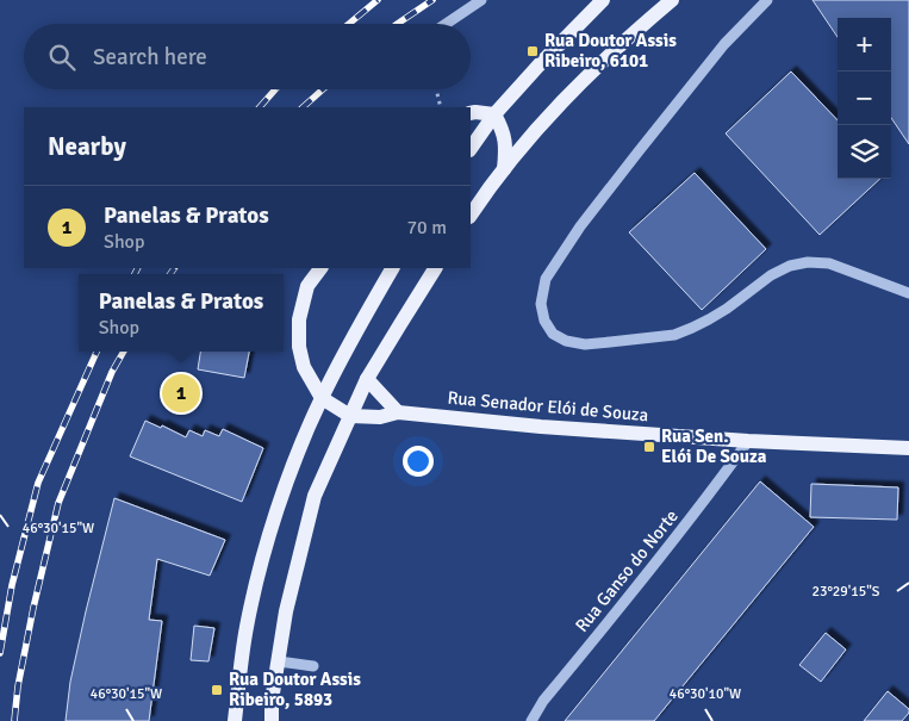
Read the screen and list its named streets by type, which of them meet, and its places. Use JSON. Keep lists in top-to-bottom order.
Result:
{
  "streets": {
    "main road": ["Rua Senador Elói de Souza"],
    "street": ["Rua Ganso do Norte"]
  },
  "crossings": [
    ["Rua Senador Elói de Souza", "Rua Ganso do Norte"]
  ],
  "places": {
    "transit": ["Rua Doutor Assis Ribeiro, 6101", "Rua Sen. Elói De Souza", "Rua Doutor Assis Ribeiro, 5893"]
  },
  "page": {
    "map_buttons": ["+", "−"],
    "search": "Search here",
    "heading": "Nearby",
    "list": [
      {
        "mark": "1",
        "name": "Panelas & Pratos",
        "note": "Shop",
        "value": "70 m"
      }
    ],
    "popup": ["Panelas & Pratos", "Shop"],
    "pins": "1"
  },
  "coordinates": ["46°30'15\"W", "23°29'15\"S", "46°30'10\"W"]
}
